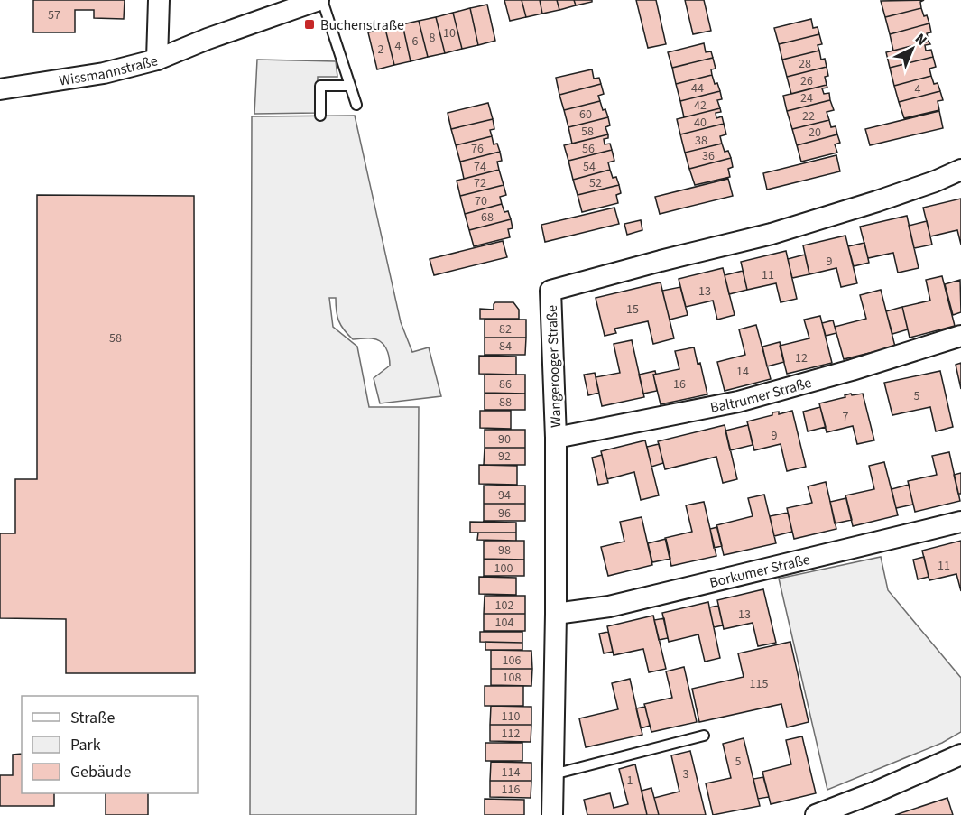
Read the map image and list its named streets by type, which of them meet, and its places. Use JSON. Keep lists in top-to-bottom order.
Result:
{
  "streets": {
    "street": [
      "Wissmannstraße",
      "Wangerooger Straße",
      "Baltrumer Straße",
      "Borkumer Straße"
    ]
  },
  "crossings": [
    ["Wangerooger Straße", "Baltrumer Straße"],
    ["Wangerooger Straße", "Borkumer Straße"]
  ],
  "places": {
    "transit": ["Buchenstraße"]
  },
  "house_numbers": [
    "57",
    "10",
    "8",
    "6",
    "4",
    "2",
    "28",
    "26",
    "44",
    "4",
    "24",
    "42",
    "60",
    "22",
    "40",
    "58",
    "20",
    "38",
    "76",
    "56",
    "36",
    "74",
    "54",
    "72",
    "52",
    "70",
    "68",
    "9",
    "11",
    "13",
    "15",
    "82",
    "58",
    "84",
    "12",
    "14",
    "86",
    "16",
    "5",
    "88",
    "7",
    "9",
    "90",
    "92",
    "94",
    "96",
    "98",
    "11",
    "100",
    "102",
    "13",
    "104",
    "106",
    "108",
    "115",
    "110",
    "112",
    "5",
    "114",
    "3",
    "1",
    "116"
  ],
  "legend": ["Straße", "Park", "Gebäude"],
  "north": "top right"
}
